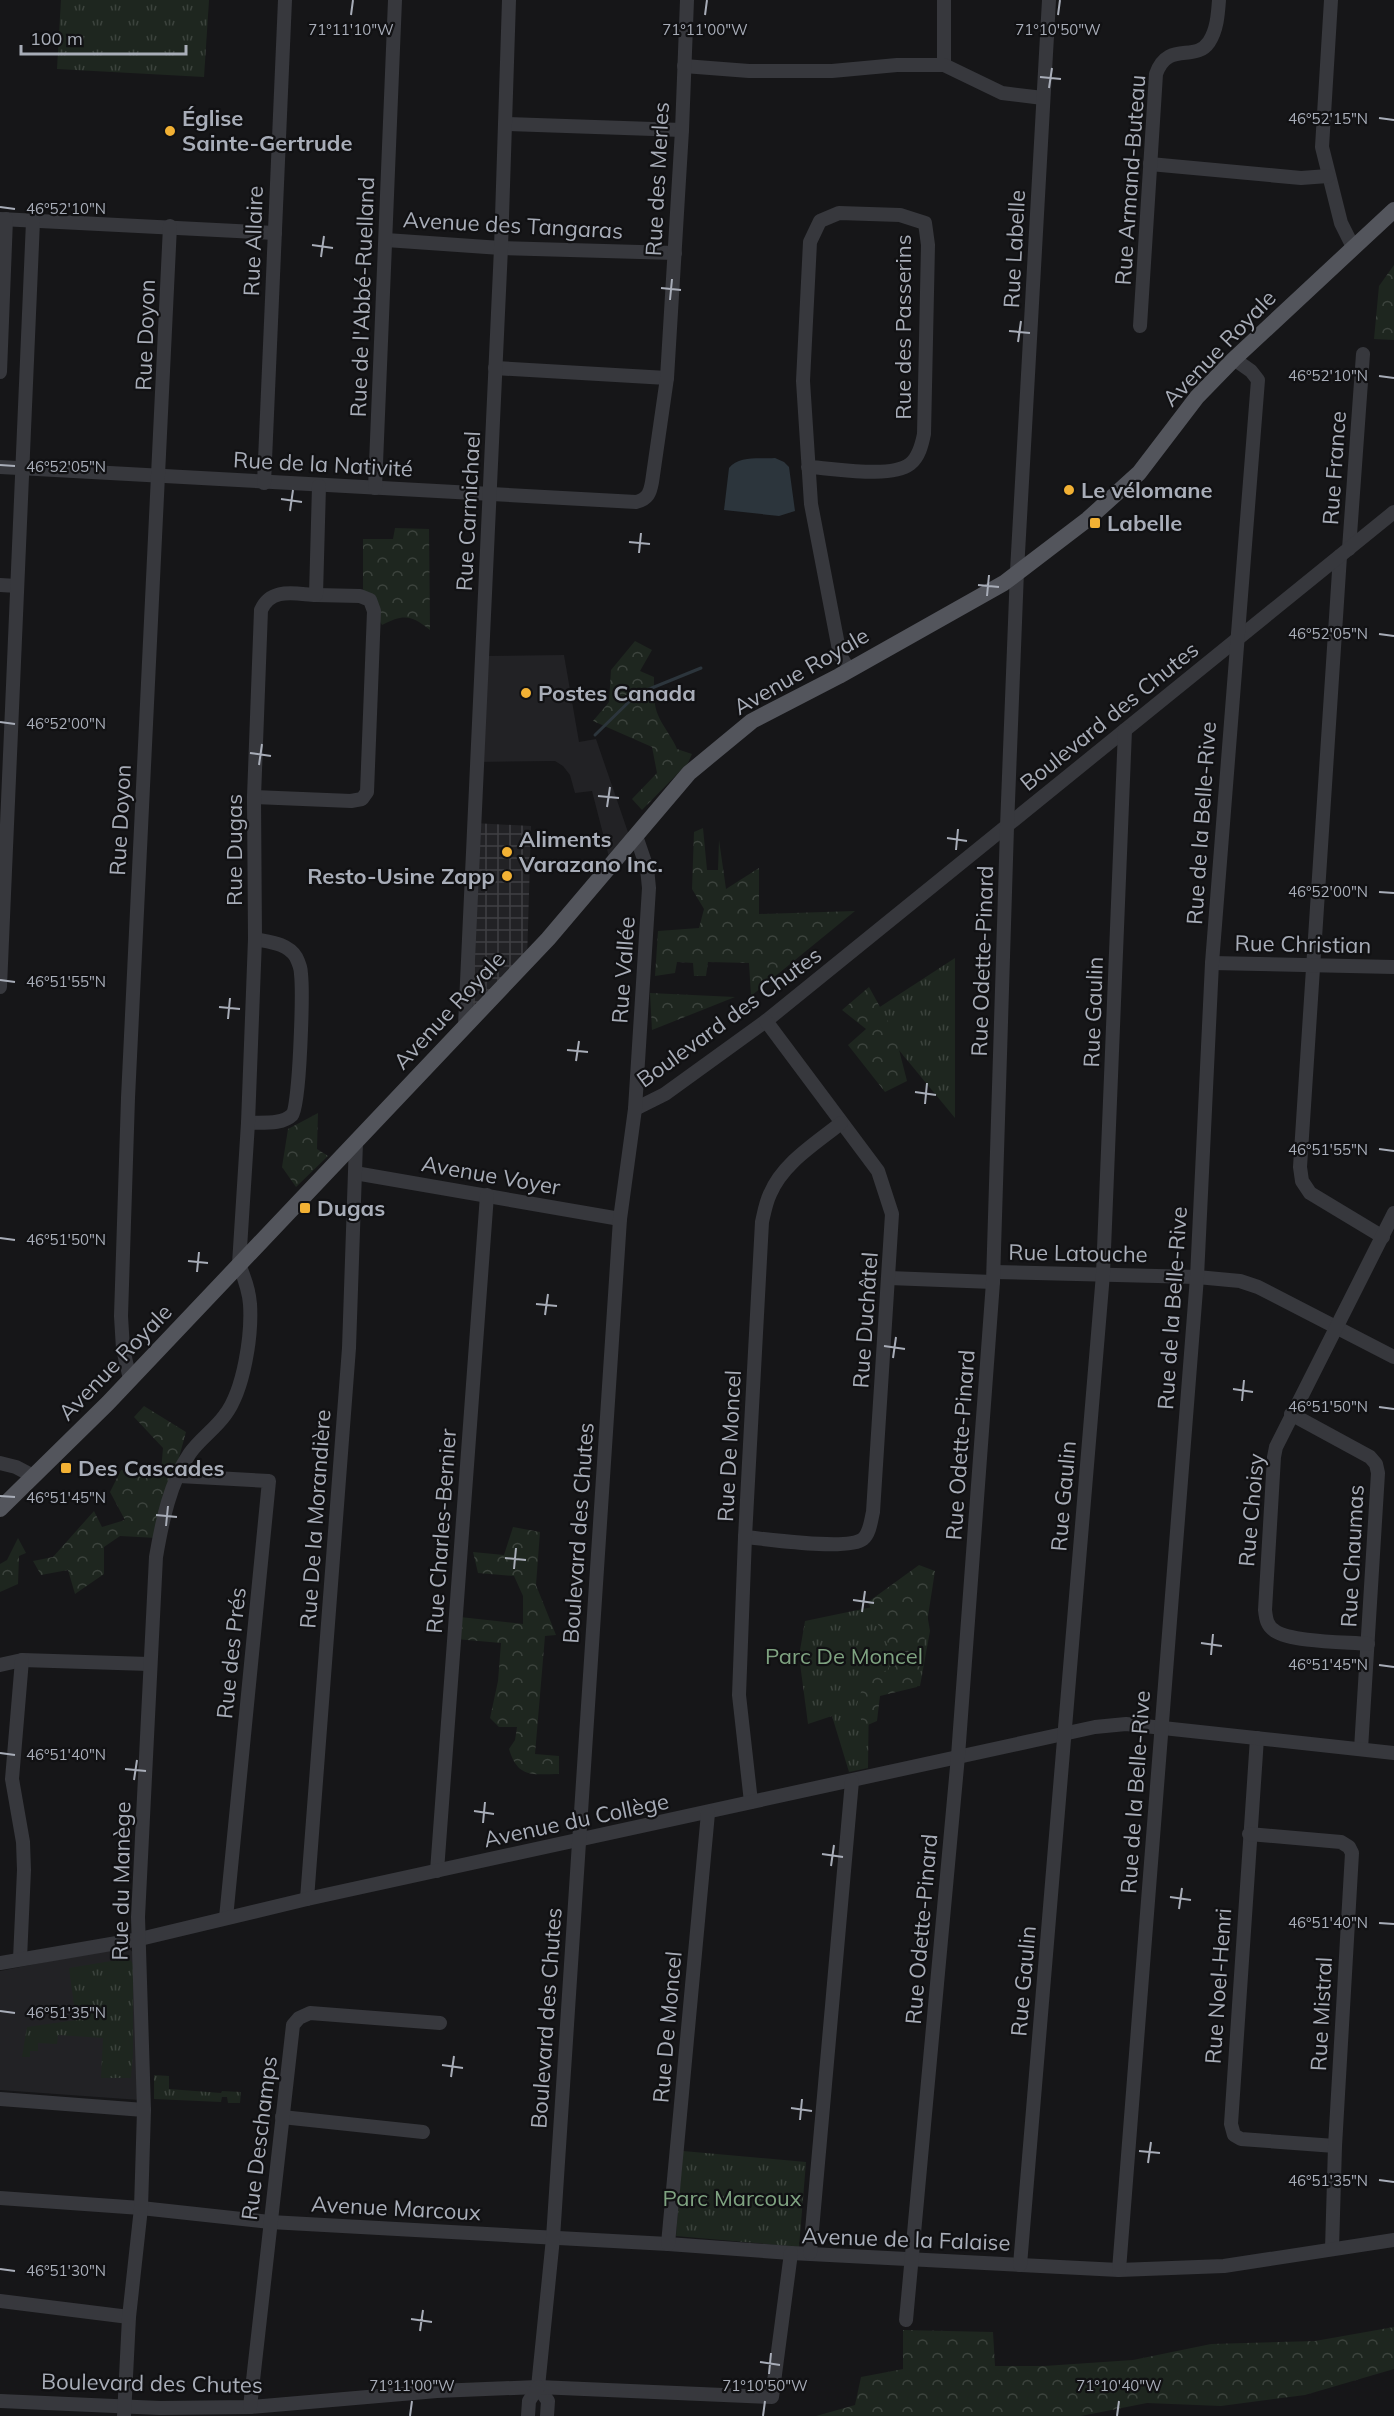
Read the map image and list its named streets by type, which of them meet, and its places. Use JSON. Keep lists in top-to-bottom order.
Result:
{
  "streets": {
    "main road": ["Avenue Royale"],
    "street": [
      "Rue des Merles",
      "Rue Armand-Buteau",
      "Avenue des Tangaras",
      "Rue Allaire",
      "Rue Labelle",
      "Rue de l'Abbé-Ruelland",
      "Rue des Passerins",
      "Rue Doyon",
      "Rue de la Nativité",
      "Rue France",
      "Rue Carmichael",
      "Boulevard des Chutes",
      "Rue de la Belle-Rive",
      "Rue Dugas",
      "Rue Christian",
      "Rue Odette-Pinard",
      "Rue Vallée",
      "Rue Gaulin",
      "Avenue Voyer",
      "Rue Latouche",
      "Rue Duchâtel",
      "Rue De Moncel",
      "Rue Choisy",
      "Rue De la Morandière",
      "Rue Charles-Bernier",
      "Rue Chaumas",
      "Rue des Prés",
      "Avenue du Collège",
      "Rue du Manège",
      "Rue Noel-Henri",
      "Rue Mistral",
      "Rue Deschamps",
      "Avenue Marcoux",
      "Avenue de la Falaise"
    ]
  },
  "crossings": [
    ["Rue des Merles", "Avenue des Tangaras"],
    ["Rue des Merles", "Rue de la Nativité"],
    ["Avenue des Tangaras", "Rue de l'Abbé-Ruelland"],
    ["Avenue des Tangaras", "Rue Carmichael"],
    ["Rue Allaire", "Rue de la Nativité"],
    ["Rue Labelle", "Avenue Royale"],
    ["Rue Labelle", "Rue Odette-Pinard"],
    ["Rue de l'Abbé-Ruelland", "Rue de la Nativité"],
    ["Rue des Passerins", "Avenue Royale"],
    ["Rue Doyon", "Avenue Royale"],
    ["Rue Doyon", "Rue de la Nativité"],
    ["Avenue Royale", "Rue Carmichael"],
    ["Avenue Royale", "Rue de la Belle-Rive"],
    ["Avenue Royale", "Rue Dugas"],
    ["Avenue Royale", "Rue Odette-Pinard"],
    ["Avenue Royale", "Rue Vallée"],
    ["Avenue Royale", "Rue De la Morandière"],
    ["Avenue Royale", "Rue du Manège"],
    ["Rue de la Nativité", "Rue Carmichael"],
    ["Rue France", "Boulevard des Chutes"],
    ["Rue France", "Rue Christian"],
    ["Rue France", "Rue Choisy"],
    ["Boulevard des Chutes", "Rue de la Belle-Rive"],
    ["Boulevard des Chutes", "Rue Odette-Pinard"],
    ["Boulevard des Chutes", "Rue Vallée"],
    ["Boulevard des Chutes", "Rue Gaulin"],
    ["Boulevard des Chutes", "Avenue Voyer"],
    ["Boulevard des Chutes", "Rue Duchâtel"],
    ["Boulevard des Chutes", "Avenue du Collège"],
    ["Boulevard des Chutes", "Rue du Manège"],
    ["Boulevard des Chutes", "Rue Deschamps"],
    ["Boulevard des Chutes", "Avenue Marcoux"],
    ["Boulevard des Chutes", "Avenue de la Falaise"],
    ["Rue de la Belle-Rive", "Rue Christian"],
    ["Rue de la Belle-Rive", "Rue Latouche"],
    ["Rue de la Belle-Rive", "Avenue du Collège"],
    ["Rue de la Belle-Rive", "Avenue de la Falaise"],
    ["Rue Dugas", "Rue du Manège"],
    ["Rue Odette-Pinard", "Rue Latouche"],
    ["Rue Odette-Pinard", "Avenue du Collège"],
    ["Rue Odette-Pinard", "Avenue de la Falaise"],
    ["Rue Gaulin", "Rue Latouche"],
    ["Rue Gaulin", "Avenue du Collège"],
    ["Rue Gaulin", "Avenue de la Falaise"],
    ["Avenue Voyer", "Rue De la Morandière"],
    ["Avenue Voyer", "Rue Charles-Bernier"],
    ["Rue Latouche", "Rue Duchâtel"],
    ["Rue Latouche", "Rue Choisy"],
    ["Rue Duchâtel", "Rue De Moncel"],
    ["Rue De Moncel", "Avenue du Collège"],
    ["Rue De Moncel", "Avenue Marcoux"],
    ["Rue Choisy", "Rue Chaumas"],
    ["Rue De la Morandière", "Avenue du Collège"],
    ["Rue Charles-Bernier", "Avenue du Collège"],
    ["Rue Chaumas", "Avenue du Collège"],
    ["Rue des Prés", "Avenue du Collège"],
    ["Rue des Prés", "Rue du Manège"],
    ["Avenue du Collège", "Rue du Manège"],
    ["Avenue du Collège", "Rue Noel-Henri"],
    ["Rue du Manège", "Avenue Marcoux"],
    ["Rue Noel-Henri", "Rue Mistral"],
    ["Rue Mistral", "Avenue de la Falaise"],
    ["Rue Deschamps", "Avenue Marcoux"],
    ["Avenue Marcoux", "Avenue de la Falaise"]
  ],
  "parks": ["Parc De Moncel", "Parc Marcoux"],
  "places": {
    "other": [
      "Église Sainte-Gertrude",
      "Le vélomane",
      "Postes Canada",
      "Aliments Varazano Inc.",
      "Resto-Usine Zapp"
    ],
    "transit": ["Labelle", "Dugas", "Des Cascades"]
  },
  "scale_bar": "100 m",
  "coordinates": [
    "71°11'10\"W",
    "71°11'00\"W",
    "71°10'50\"W",
    "46°52'15\"N",
    "46°52'10\"N",
    "46°52'05\"N",
    "46°52'00\"N",
    "46°51'55\"N",
    "46°51'50\"N",
    "46°51'45\"N",
    "46°51'40\"N",
    "46°51'35\"N",
    "46°51'30\"N",
    "71°10'40\"W"
  ]
}
